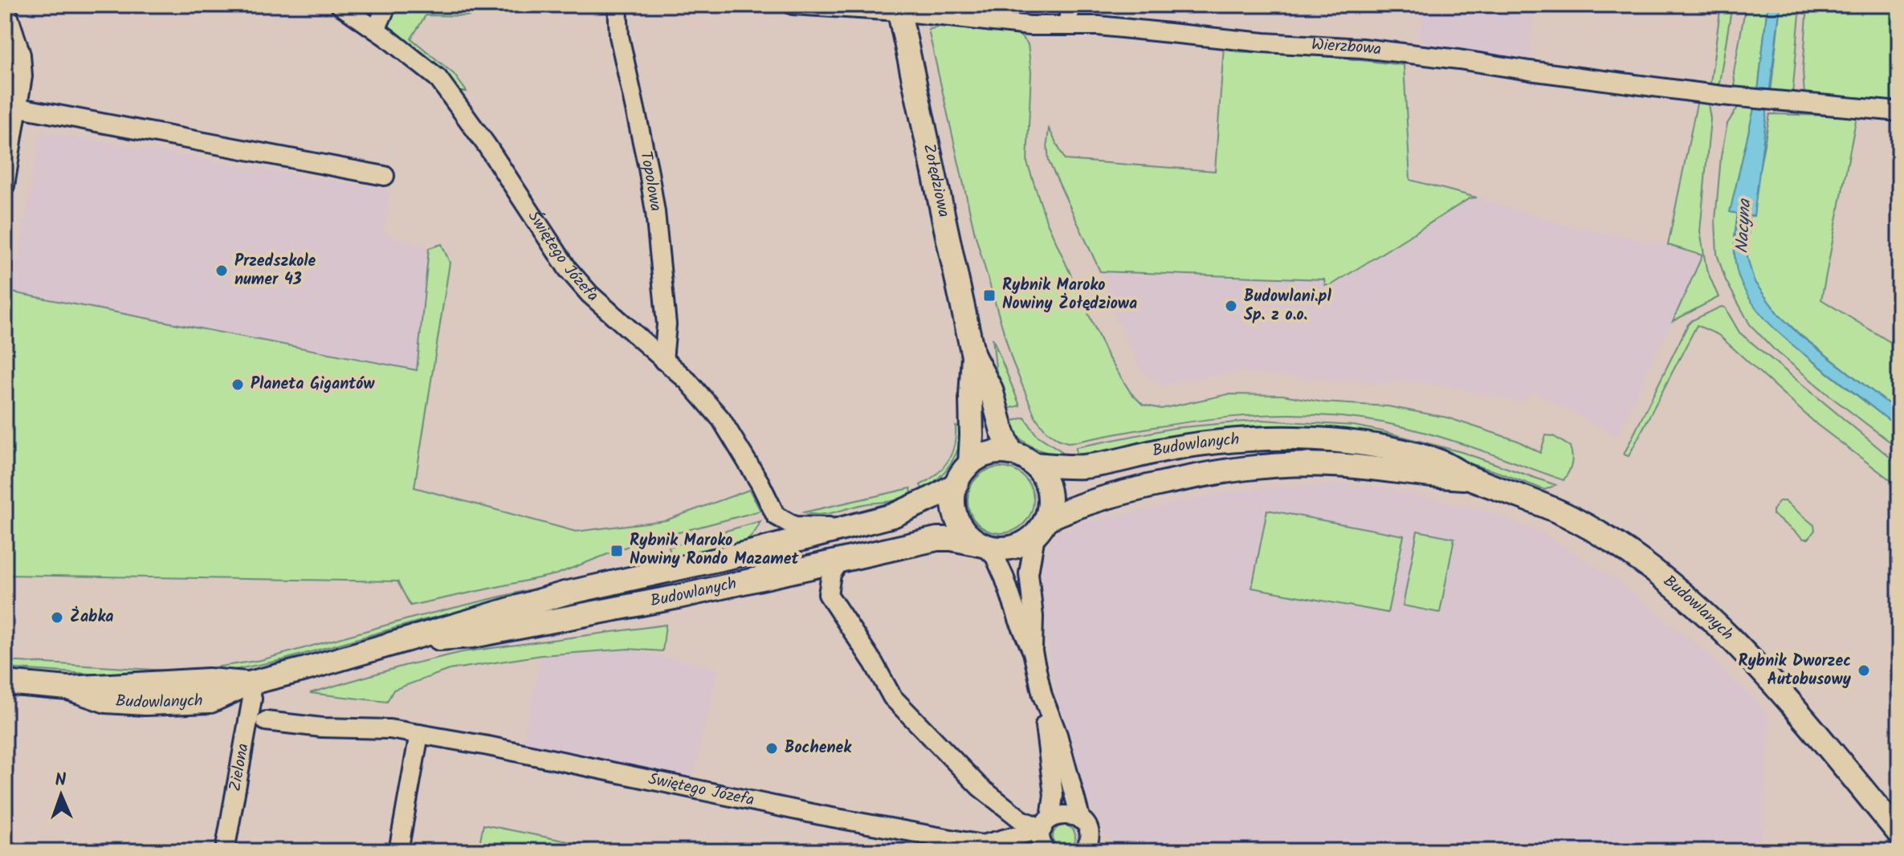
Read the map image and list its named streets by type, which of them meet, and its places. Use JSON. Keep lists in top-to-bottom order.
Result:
{
  "streets": {
    "street": [
      "Wierzbowa",
      "Żołędziowa",
      "Topolowa",
      "Świętego Józefa",
      "Budowlanych",
      "Zielona"
    ]
  },
  "crossings": [
    ["Wierzbowa", "Żołędziowa"],
    ["Żołędziowa", "Budowlanych"],
    ["Topolowa", "Świętego Józefa"],
    ["Budowlanych", "Zielona"]
  ],
  "water": ["Nacyna"],
  "places": {
    "other": [
      "Przedszkole numer 43",
      "Budowlani.pl Sp. z o.o.",
      "Planeta Gigantów",
      "Żabka",
      "Rybnik Dworzec Autobusowy",
      "Bochenek"
    ],
    "transit": ["Rybnik Maroko Nowiny Żołędziowa", "Rybnik Maroko Nowiny Rondo Mazamet"]
  },
  "north": "top"
}
